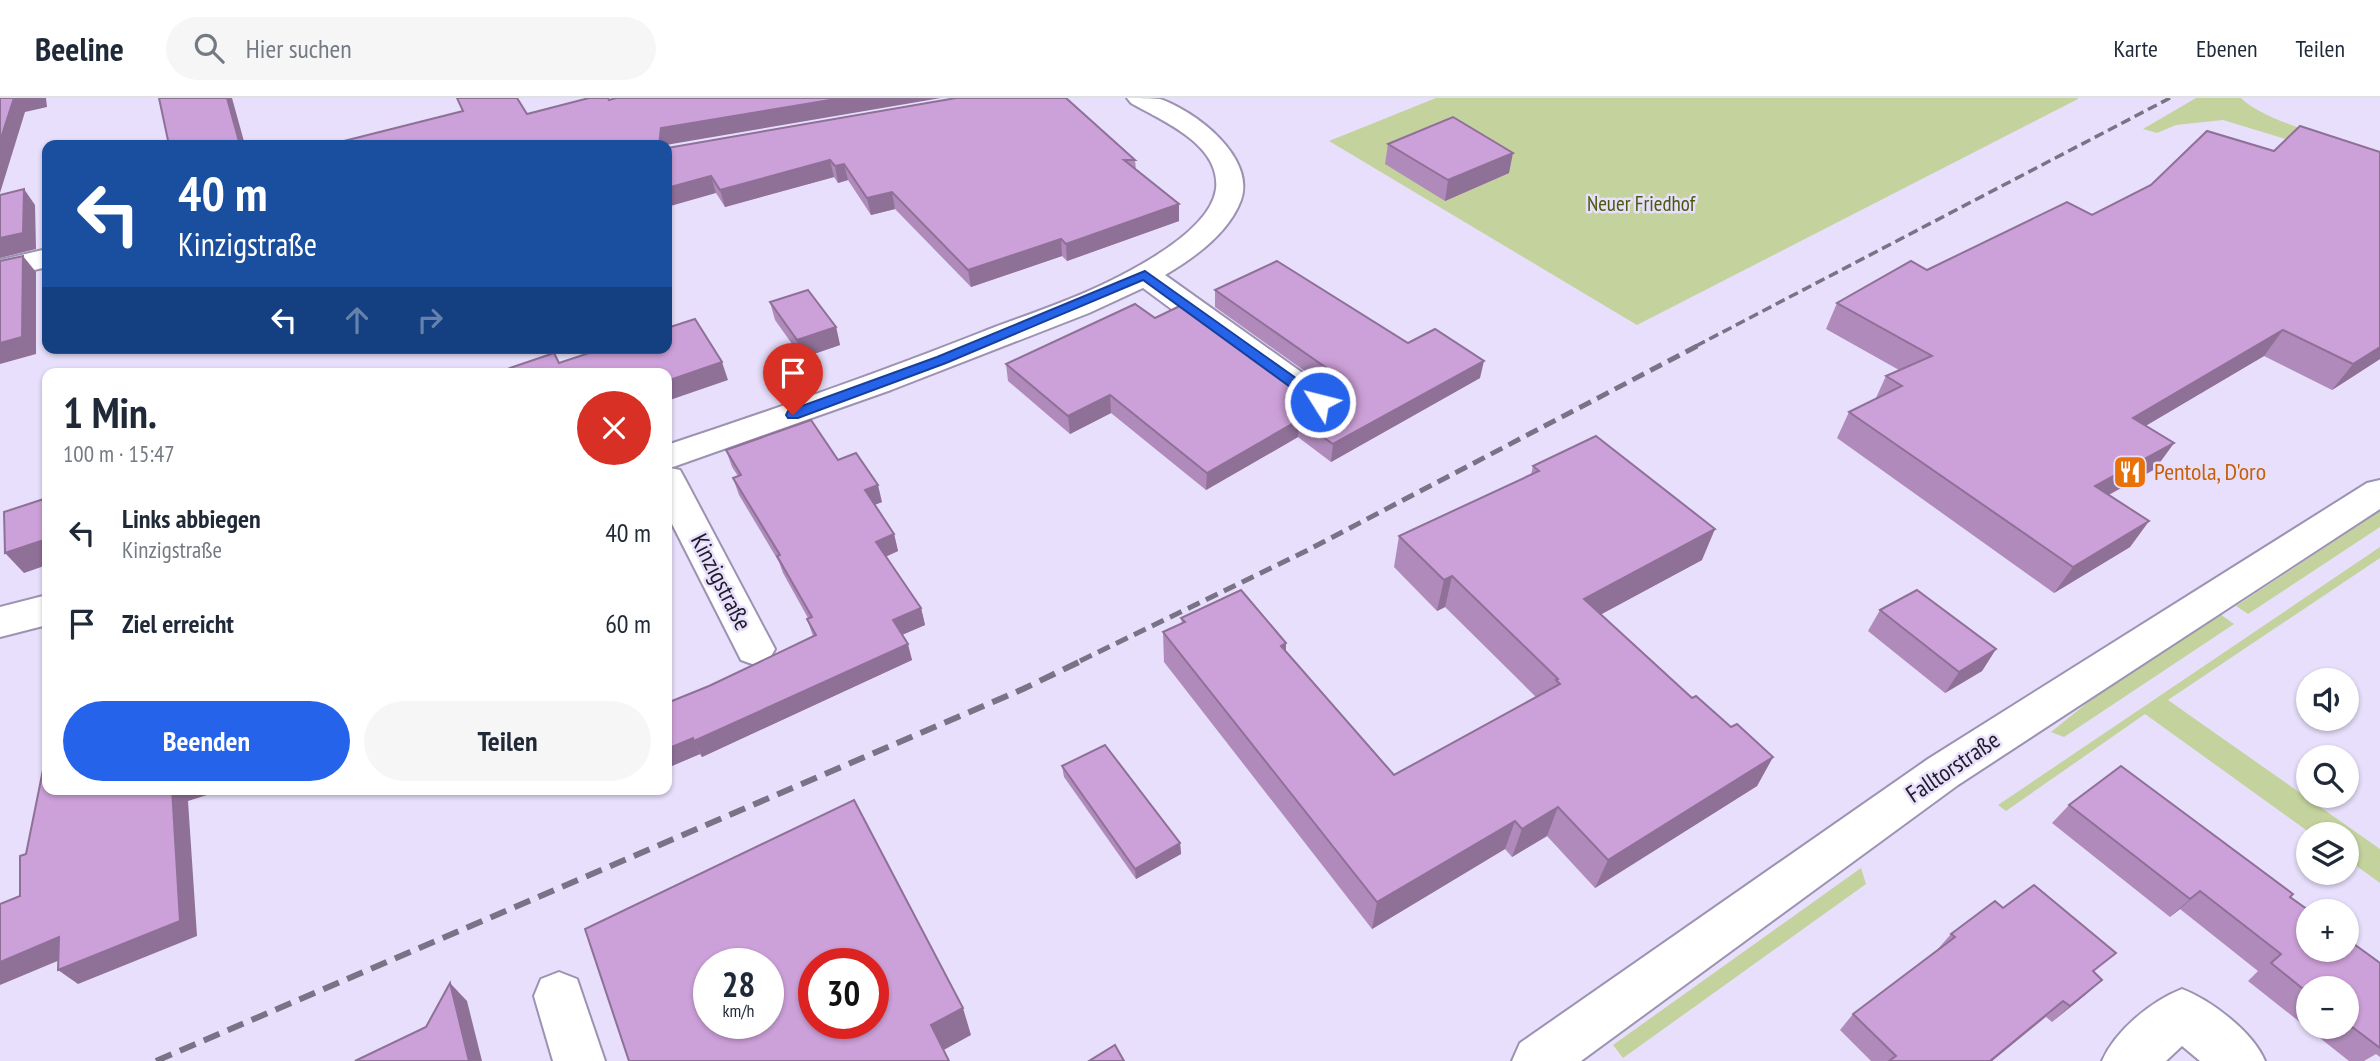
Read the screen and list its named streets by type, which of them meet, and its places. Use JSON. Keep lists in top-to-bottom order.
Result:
{
  "streets": {
    "street": ["Kinzigstraße", "Falltorstraße"]
  },
  "parks": ["Neuer Friedhof"],
  "places": {
    "restaurant": ["Pentola, D'oro"]
  },
  "page": {
    "header": "Beeline",
    "search": "Hier suchen",
    "nav": ["Karte", "Ebenen", "Teilen"],
    "turn": ["40 m", "Kinzigstraße"],
    "heading": ["1 Min.", "100 m · 15:47"],
    "list": [
      {
        "name": "Links abbiegen",
        "note": "Kinzigstraße",
        "value": "40 m"
      },
      {
        "name": "Ziel erreicht",
        "value": "60 m"
      }
    ],
    "map_buttons": ["+", "−"],
    "buttons": ["Beenden", "Teilen"],
    "speed": "28 km/h",
    "limit": "30"
  }
}
